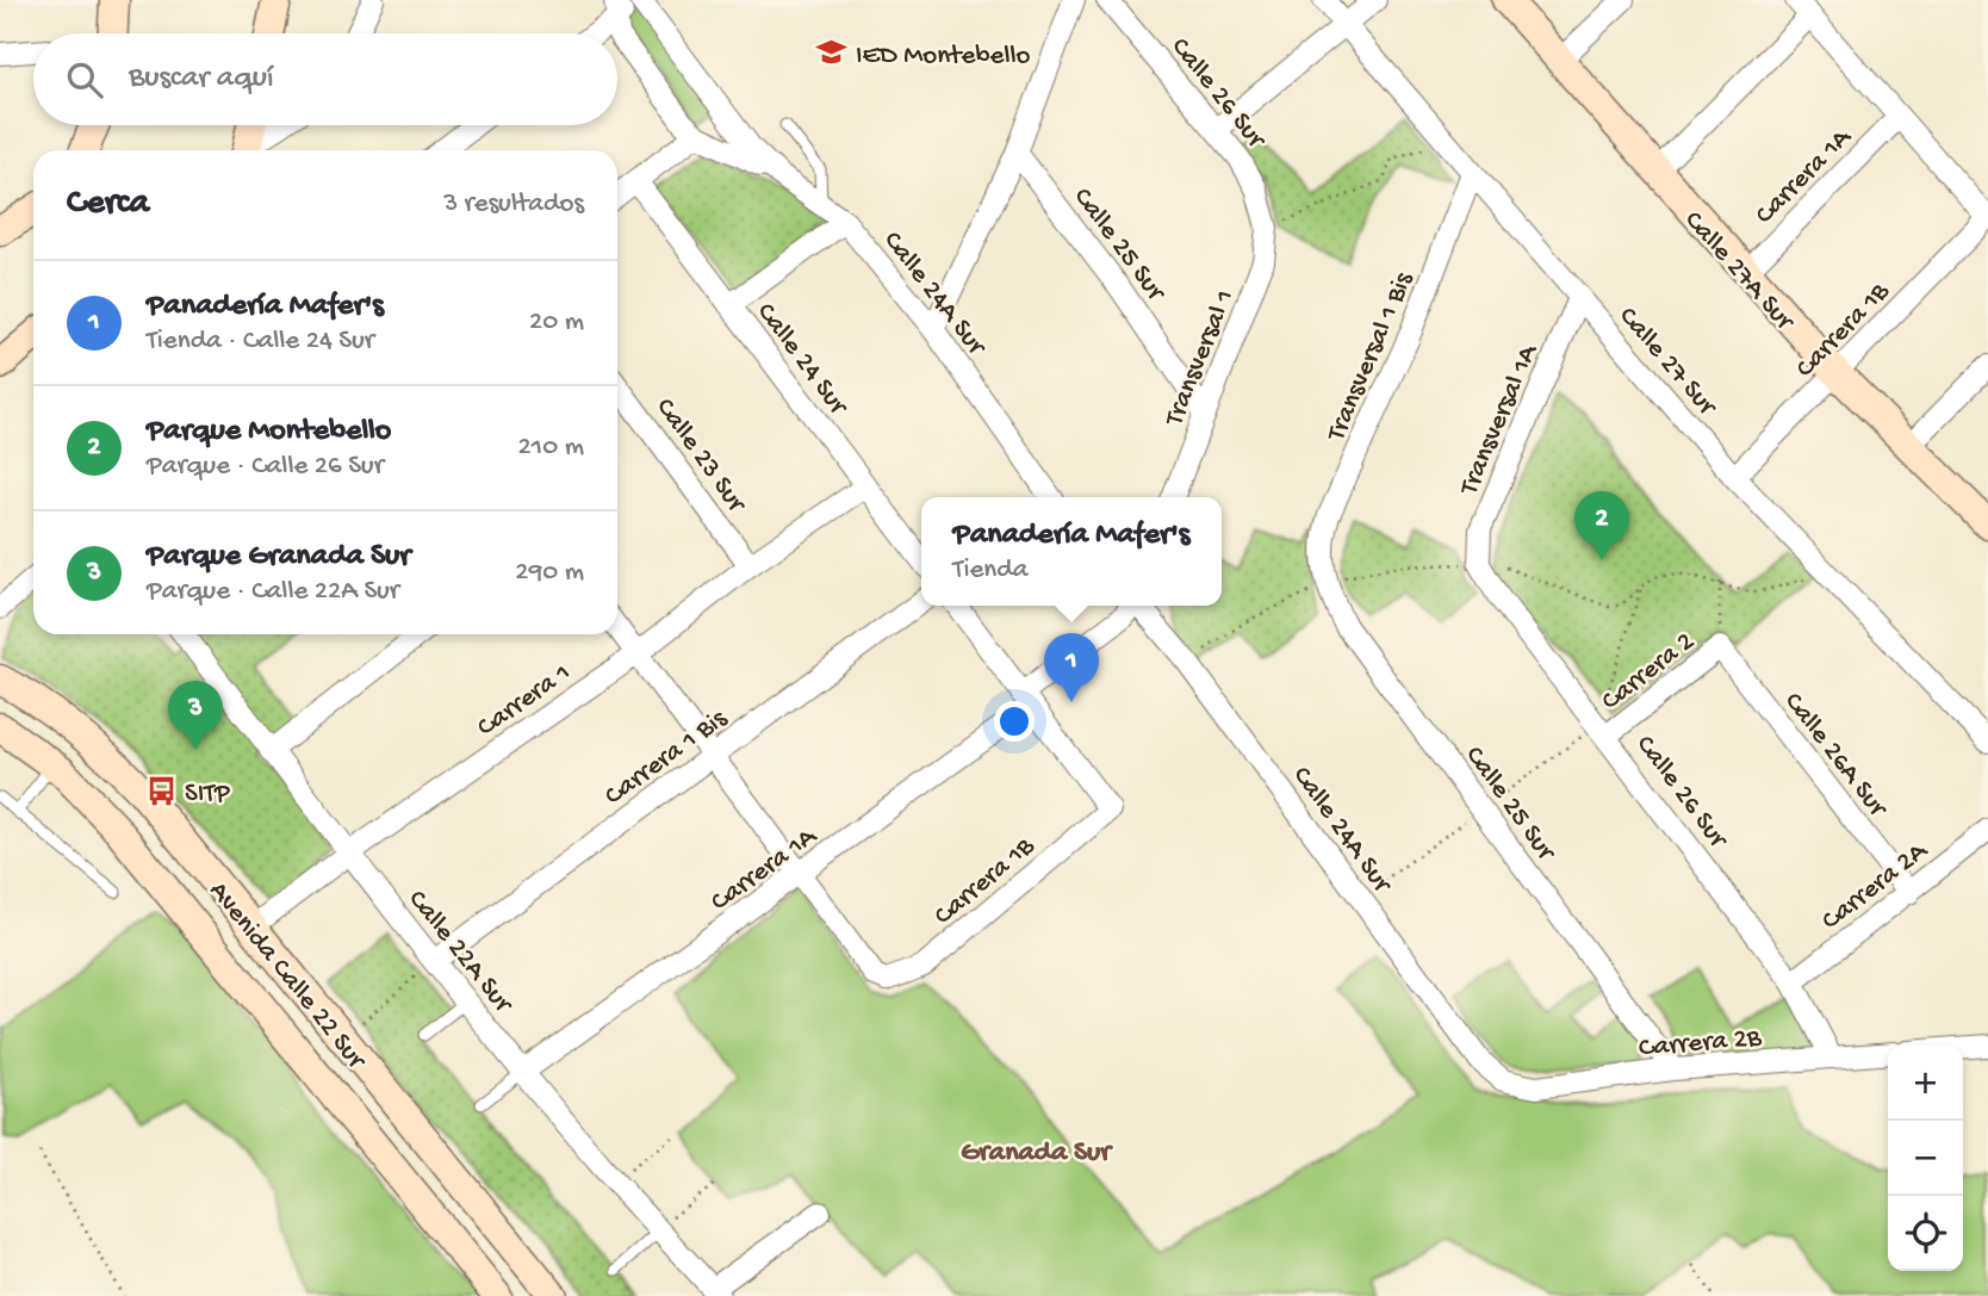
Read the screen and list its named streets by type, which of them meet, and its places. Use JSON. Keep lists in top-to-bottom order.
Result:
{
  "streets": {
    "main road": ["Calle 27A Sur", "Avenida Calle 22 Sur"],
    "street": [
      "Calle 26 Sur",
      "Carrera 1A",
      "Calle 25 Sur",
      "Calle 24A Sur",
      "Carrera 1B",
      "Transversal 1 Bis",
      "Calle 24 Sur",
      "Transversal 1",
      "Calle 27 Sur",
      "Transversal 1A",
      "Calle 23 Sur",
      "Carrera 2",
      "Carrera 1",
      "Calle 26A Sur",
      "Carrera 1 Bis",
      "Carrera 2A",
      "Calle 22A Sur",
      "Carrera 2B"
    ]
  },
  "crossings": [
    ["Calle 26 Sur", "Transversal 1"],
    ["Calle 26 Sur", "Transversal 1A"],
    ["Calle 26 Sur", "Carrera 2"],
    ["Calle 26 Sur", "Carrera 2A"],
    ["Calle 26 Sur", "Carrera 2B"],
    ["Carrera 1A", "Calle 27A Sur"],
    ["Carrera 1A", "Carrera 1B"],
    ["Carrera 1A", "Calle 22A Sur"],
    ["Calle 25 Sur", "Transversal 1 Bis"],
    ["Calle 25 Sur", "Transversal 1"],
    ["Calle 25 Sur", "Carrera 2B"],
    ["Calle 27A Sur", "Carrera 1B"],
    ["Calle 24A Sur", "Carrera 2B"],
    ["Carrera 1B", "Calle 27 Sur"],
    ["Transversal 1 Bis", "Calle 27 Sur"],
    ["Calle 24 Sur", "Carrera 1"],
    ["Calle 27 Sur", "Transversal 1A"],
    ["Calle 23 Sur", "Carrera 1"],
    ["Carrera 2", "Calle 26A Sur"],
    ["Carrera 1", "Calle 22A Sur"],
    ["Carrera 1", "Avenida Calle 22 Sur"],
    ["Calle 26A Sur", "Carrera 2A"],
    ["Carrera 1 Bis", "Calle 22A Sur"]
  ],
  "districts": ["Granada Sur"],
  "places": {
    "school or university": ["IED Montebello"],
    "bus stop": ["SITP"]
  },
  "page": {
    "search": "Buscar aquí",
    "heading": ["Cerca", "3 resultados"],
    "list": [
      {
        "mark": "1",
        "name": "Panadería Mafer's",
        "note": "Tienda · Calle 24 Sur",
        "value": "20 m"
      },
      {
        "mark": "2",
        "name": "Parque Montebello",
        "note": "Parque · Calle 26 Sur",
        "value": "210 m"
      },
      {
        "mark": "3",
        "name": "Parque Granada Sur",
        "note": "Parque · Calle 22A Sur",
        "value": "290 m"
      }
    ],
    "pins": ["2", "1", "3"],
    "popup": ["Panadería Mafer's", "Tienda"],
    "map_buttons": ["+", "−"]
  }
}
